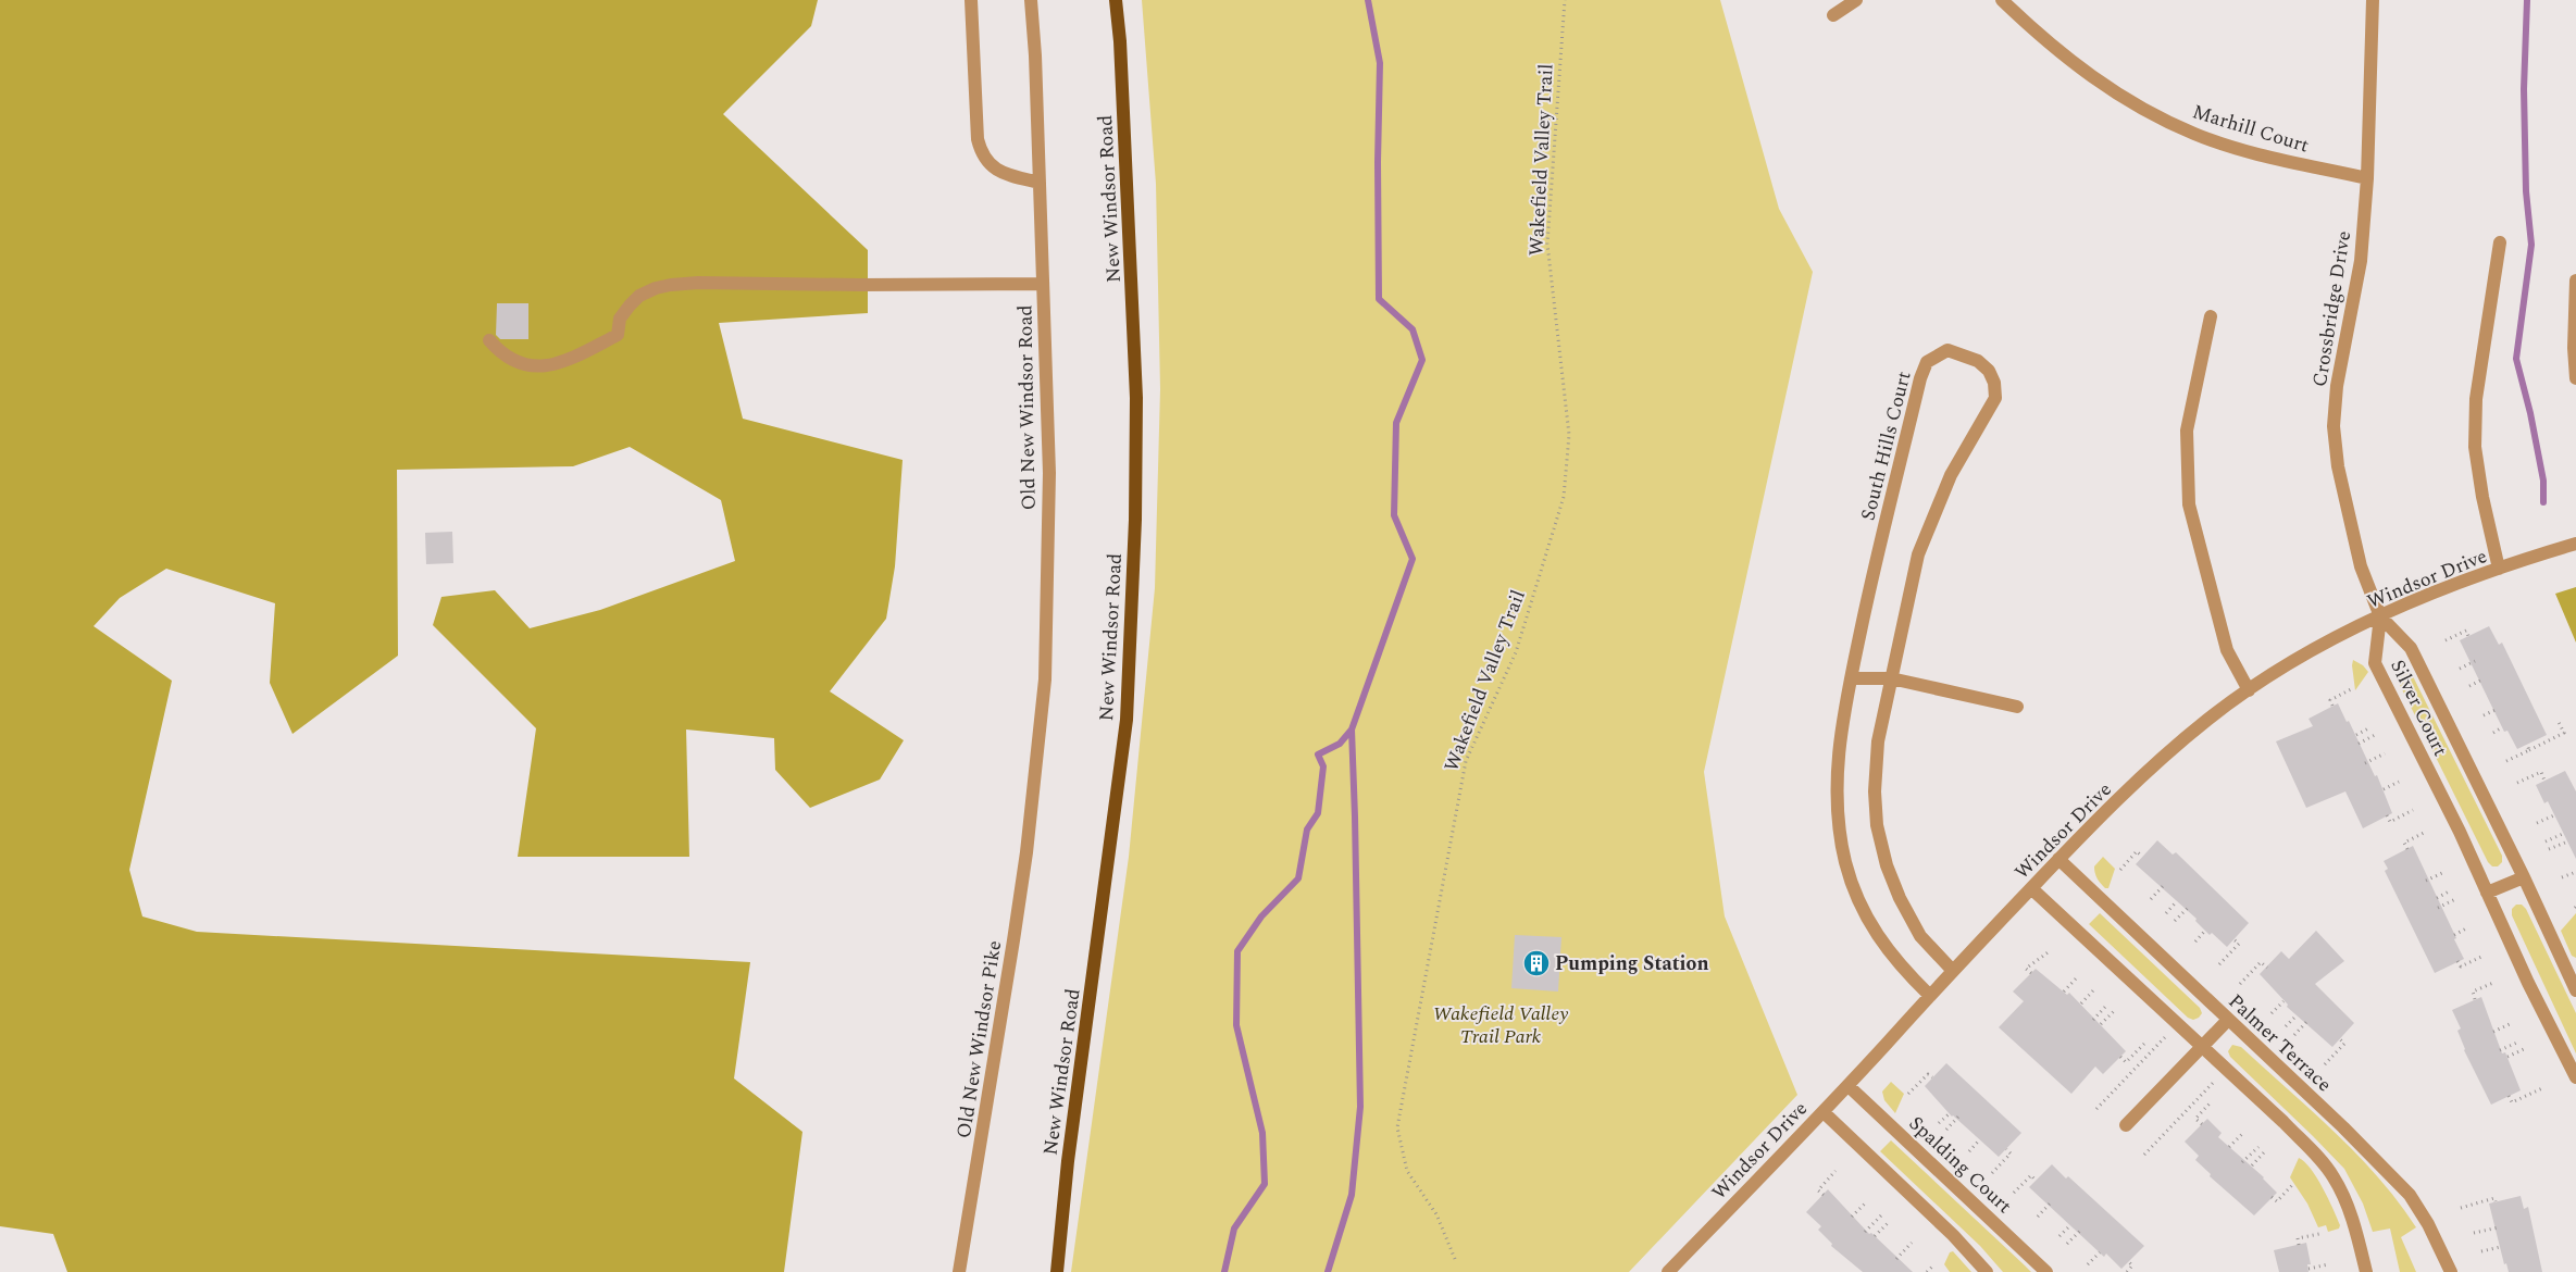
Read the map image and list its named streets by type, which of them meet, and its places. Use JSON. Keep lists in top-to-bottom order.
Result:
{
  "streets": {
    "main road": ["New Windsor Road"],
    "street": [
      "Marhill Court",
      "Crossbridge Drive",
      "Old New Windsor Road",
      "South Hills Court",
      "Windsor Drive",
      "Silver Court",
      "Old New Windsor Pike",
      "Palmer Terrace",
      "Spalding Court"
    ],
    "path": ["Wakefield Valley Trail"]
  },
  "crossings": [
    ["Marhill Court", "Crossbridge Drive"],
    ["Crossbridge Drive", "Windsor Drive"],
    ["Crossbridge Drive", "Silver Court"],
    ["Old New Windsor Road", "Old New Windsor Pike"],
    ["South Hills Court", "Windsor Drive"],
    ["Windsor Drive", "Silver Court"],
    ["Windsor Drive", "Palmer Terrace"],
    ["Windsor Drive", "Spalding Court"]
  ],
  "parks": ["Wakefield Valley Trail Park"],
  "places": {
    "building": ["Pumping Station"]
  }
}
